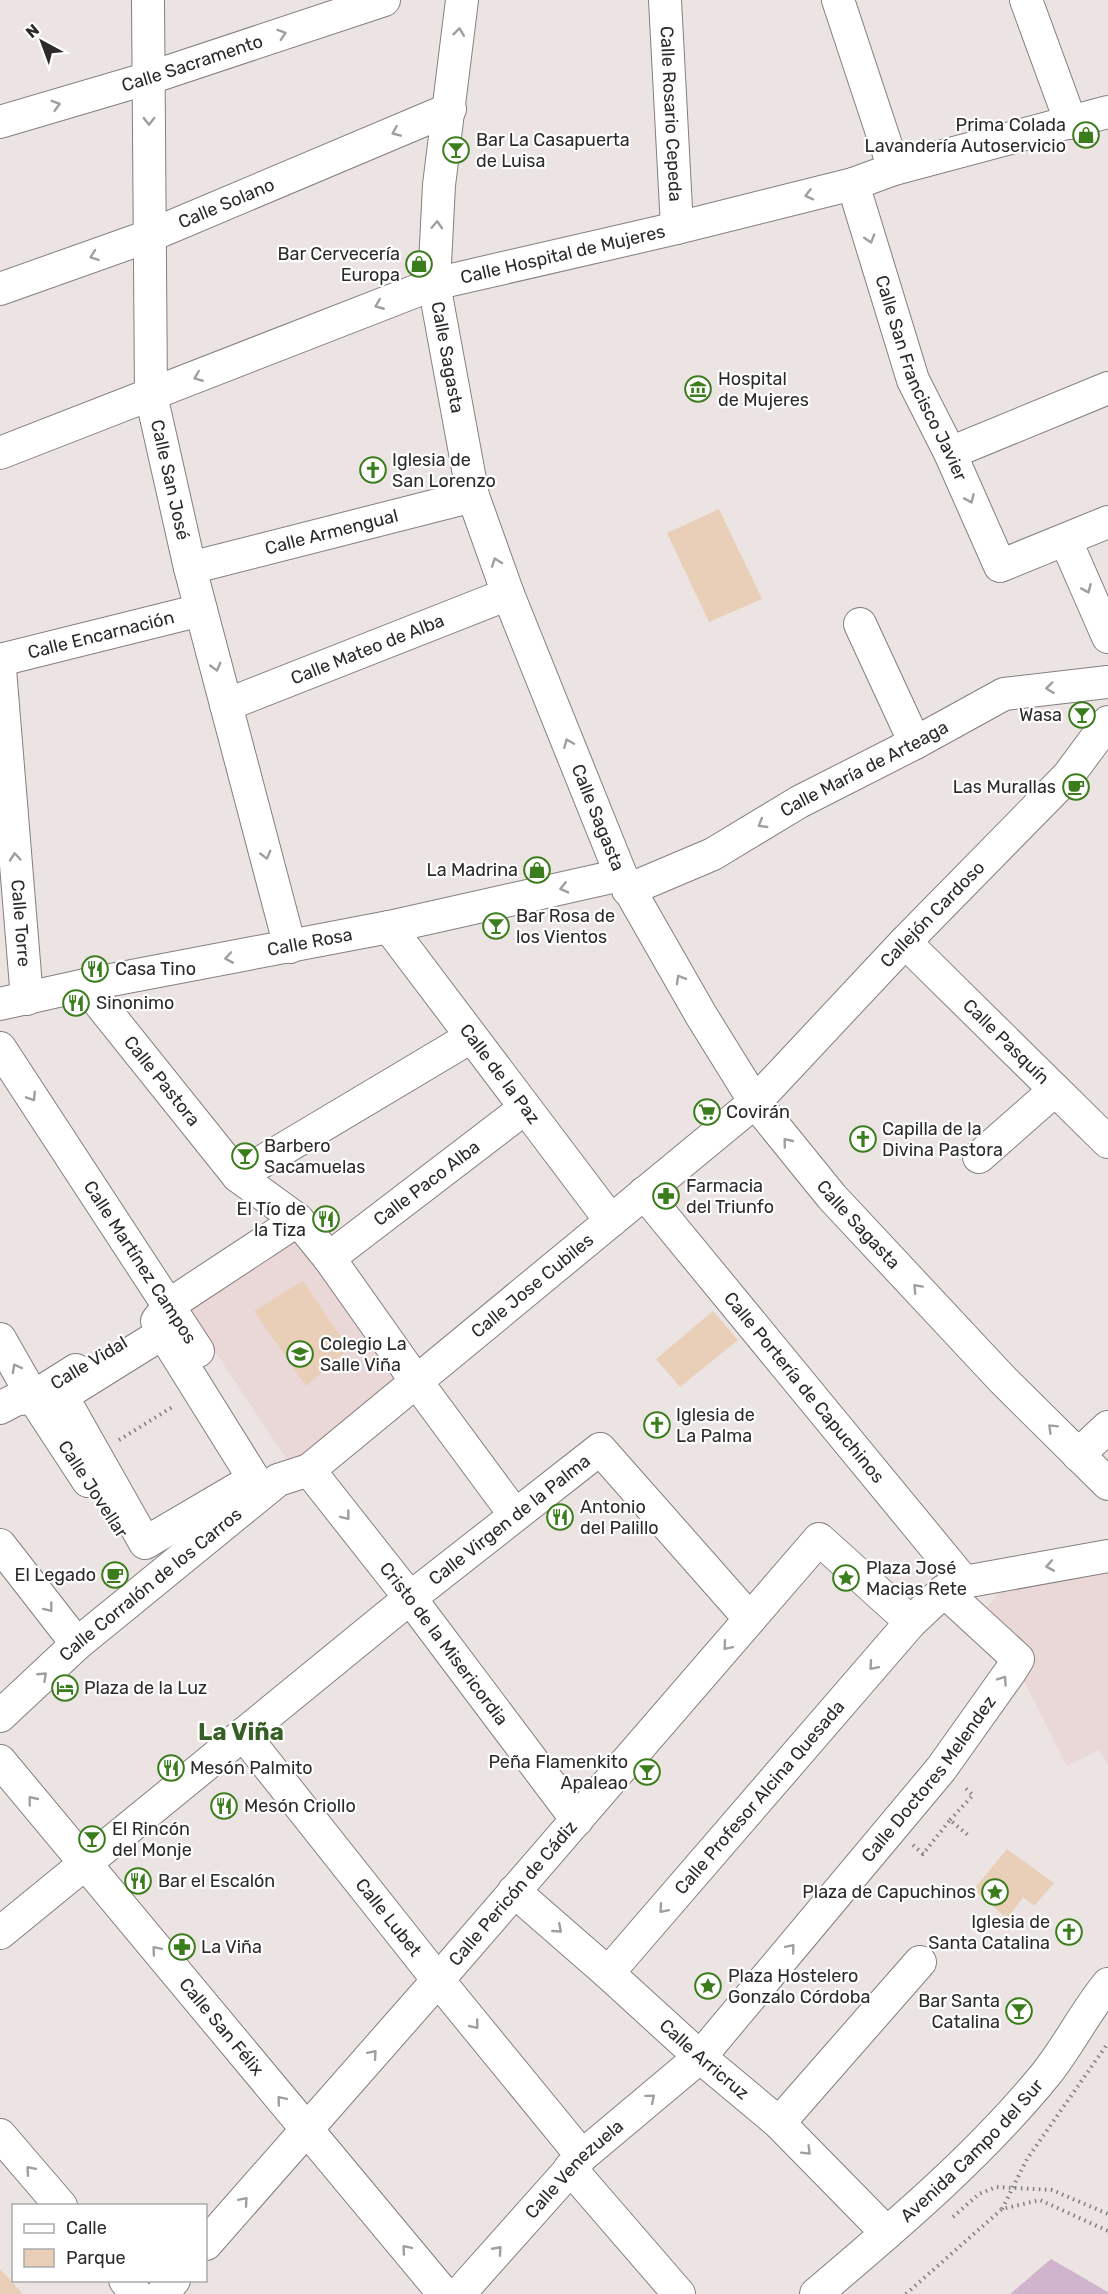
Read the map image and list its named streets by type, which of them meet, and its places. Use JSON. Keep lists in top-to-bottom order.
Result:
{
  "streets": {
    "street": [
      "Calle Sacramento",
      "Calle Rosario Cepeda",
      "Calle Solano",
      "Calle Hospital de Mujeres",
      "Calle Sagasta",
      "Calle San Francisco Javier",
      "Calle San José",
      "Calle Armengual",
      "Calle Encarnación",
      "Calle Mateo de Alba",
      "Calle María de Arteaga",
      "Callejón Cardoso",
      "Calle Torre",
      "Calle Rosa",
      "Calle Pasquín",
      "Calle de la Paz",
      "Calle Pastora",
      "Calle Paco Alba",
      "Calle Martínez Campos",
      "Calle Jose Cubiles",
      "Calle Vidal",
      "Calle Portería de Capuchinos",
      "Calle Jovellar",
      "Calle Virgen de la Palma",
      "Calle Corralón de los Carros",
      "Cristo de la Misericordia",
      "Calle Doctores Melendez",
      "Calle Profesor Alcina Quesada",
      "Calle Pericón de Cádiz",
      "Calle Lubet",
      "Calle San Félix",
      "Calle Arricruz",
      "Avenida Campo del Sur",
      "Calle Venezuela"
    ]
  },
  "crossings": [
    ["Calle Sacramento", "Calle San José"],
    ["Calle Rosario Cepeda", "Calle Hospital de Mujeres"],
    ["Calle Solano", "Calle Sagasta"],
    ["Calle Solano", "Calle San José"],
    ["Calle Hospital de Mujeres", "Calle Sagasta"],
    ["Calle Hospital de Mujeres", "Calle San Francisco Javier"],
    ["Calle Hospital de Mujeres", "Calle San José"],
    ["Calle Sagasta", "Calle Armengual"],
    ["Calle Sagasta", "Calle Mateo de Alba"],
    ["Calle Sagasta", "Calle María de Arteaga"],
    ["Calle Sagasta", "Callejón Cardoso"],
    ["Calle Sagasta", "Calle Rosa"],
    ["Calle Sagasta", "Calle Jose Cubiles"],
    ["Calle San José", "Calle Armengual"],
    ["Calle San José", "Calle Encarnación"],
    ["Calle San José", "Calle Mateo de Alba"],
    ["Calle San José", "Calle Rosa"],
    ["Calle María de Arteaga", "Calle Rosa"],
    ["Callejón Cardoso", "Calle Pasquín"],
    ["Callejón Cardoso", "Calle Jose Cubiles"],
    ["Calle Torre", "Calle Rosa"],
    ["Calle Rosa", "Calle de la Paz"],
    ["Calle Rosa", "Calle Pastora"],
    ["Calle de la Paz", "Calle Paco Alba"],
    ["Calle de la Paz", "Calle Jose Cubiles"],
    ["Calle Pastora", "Calle Paco Alba"],
    ["Calle Pastora", "Calle Jose Cubiles"],
    ["Calle Pastora", "Calle Vidal"],
    ["Calle Pastora", "Calle Virgen de la Palma"],
    ["Calle Martínez Campos", "Calle Vidal"],
    ["Calle Martínez Campos", "Calle Corralón de los Carros"],
    ["Calle Jose Cubiles", "Calle Portería de Capuchinos"],
    ["Calle Jose Cubiles", "Calle Corralón de los Carros"],
    ["Calle Jose Cubiles", "Cristo de la Misericordia"],
    ["Calle Vidal", "Calle Jovellar"],
    ["Calle Portería de Capuchinos", "Calle Doctores Melendez"],
    ["Calle Portería de Capuchinos", "Calle Profesor Alcina Quesada"],
    ["Calle Jovellar", "Calle Corralón de los Carros"],
    ["Calle Virgen de la Palma", "Cristo de la Misericordia"],
    ["Calle Virgen de la Palma", "Calle Pericón de Cádiz"],
    ["Calle Virgen de la Palma", "Calle Lubet"],
    ["Calle Virgen de la Palma", "Calle San Félix"],
    ["Calle Corralón de los Carros", "Cristo de la Misericordia"],
    ["Cristo de la Misericordia", "Calle Pericón de Cádiz"],
    ["Calle Doctores Melendez", "Calle Profesor Alcina Quesada"],
    ["Calle Doctores Melendez", "Calle Arricruz"],
    ["Calle Doctores Melendez", "Calle Venezuela"],
    ["Calle Profesor Alcina Quesada", "Calle Pericón de Cádiz"],
    ["Calle Profesor Alcina Quesada", "Calle Arricruz"],
    ["Calle Pericón de Cádiz", "Calle Lubet"],
    ["Calle Pericón de Cádiz", "Calle San Félix"],
    ["Calle Pericón de Cádiz", "Calle Arricruz"],
    ["Calle Lubet", "Calle Venezuela"],
    ["Calle Arricruz", "Avenida Campo del Sur"],
    ["Calle Arricruz", "Calle Venezuela"]
  ],
  "one_way": [
    "Calle Sacramento",
    "Calle Solano",
    "Calle Hospital de Mujeres",
    "Calle Sagasta",
    "Calle San Francisco Javier",
    "Calle San José",
    "Calle Torre",
    "Calle Martínez Campos",
    "Cristo de la Misericordia",
    "Calle San Félix",
    "Calle Arricruz",
    "Calle Venezuela"
  ],
  "districts": ["La Viña"],
  "places": {
    "shop": ["Prima Colada Lavandería Autoservicio", "Bar Cervecería Europa", "La Madrina"],
    "bar": [
      "Bar La Casapuerta de Luisa",
      "Wasa",
      "Bar Rosa de los Vientos",
      "Barbero Sacamuelas",
      "Peña Flamenkito Apaleao",
      "El Rincón del Monje",
      "Bar Santa Catalina"
    ],
    "museum": ["Hospital de Mujeres"],
    "church": [
      "Iglesia de San Lorenzo",
      "Capilla de la Divina Pastora",
      "Iglesia de La Palma",
      "Iglesia de Santa Catalina"
    ],
    "cafe": ["Las Murallas", "El Legado"],
    "restaurant": [
      "Casa Tino",
      "Sinonimo",
      "El Tío de la Tiza",
      "Antonio del Palillo",
      "Mesón Palmito",
      "Mesón Criollo",
      "Bar el Escalón"
    ],
    "supermarket": ["Covirán"],
    "pharmacy": ["Farmacia del Triunfo", "La Viña"],
    "school or university": ["Colegio La Salle Viña"],
    "place": ["Plaza José Macias Rete", "Plaza de Capuchinos", "Plaza Hostelero Gonzalo Córdoba"],
    "hotel": ["Plaza de la Luz"]
  },
  "legend": ["Calle", "Parque"],
  "north": "top left"
}
